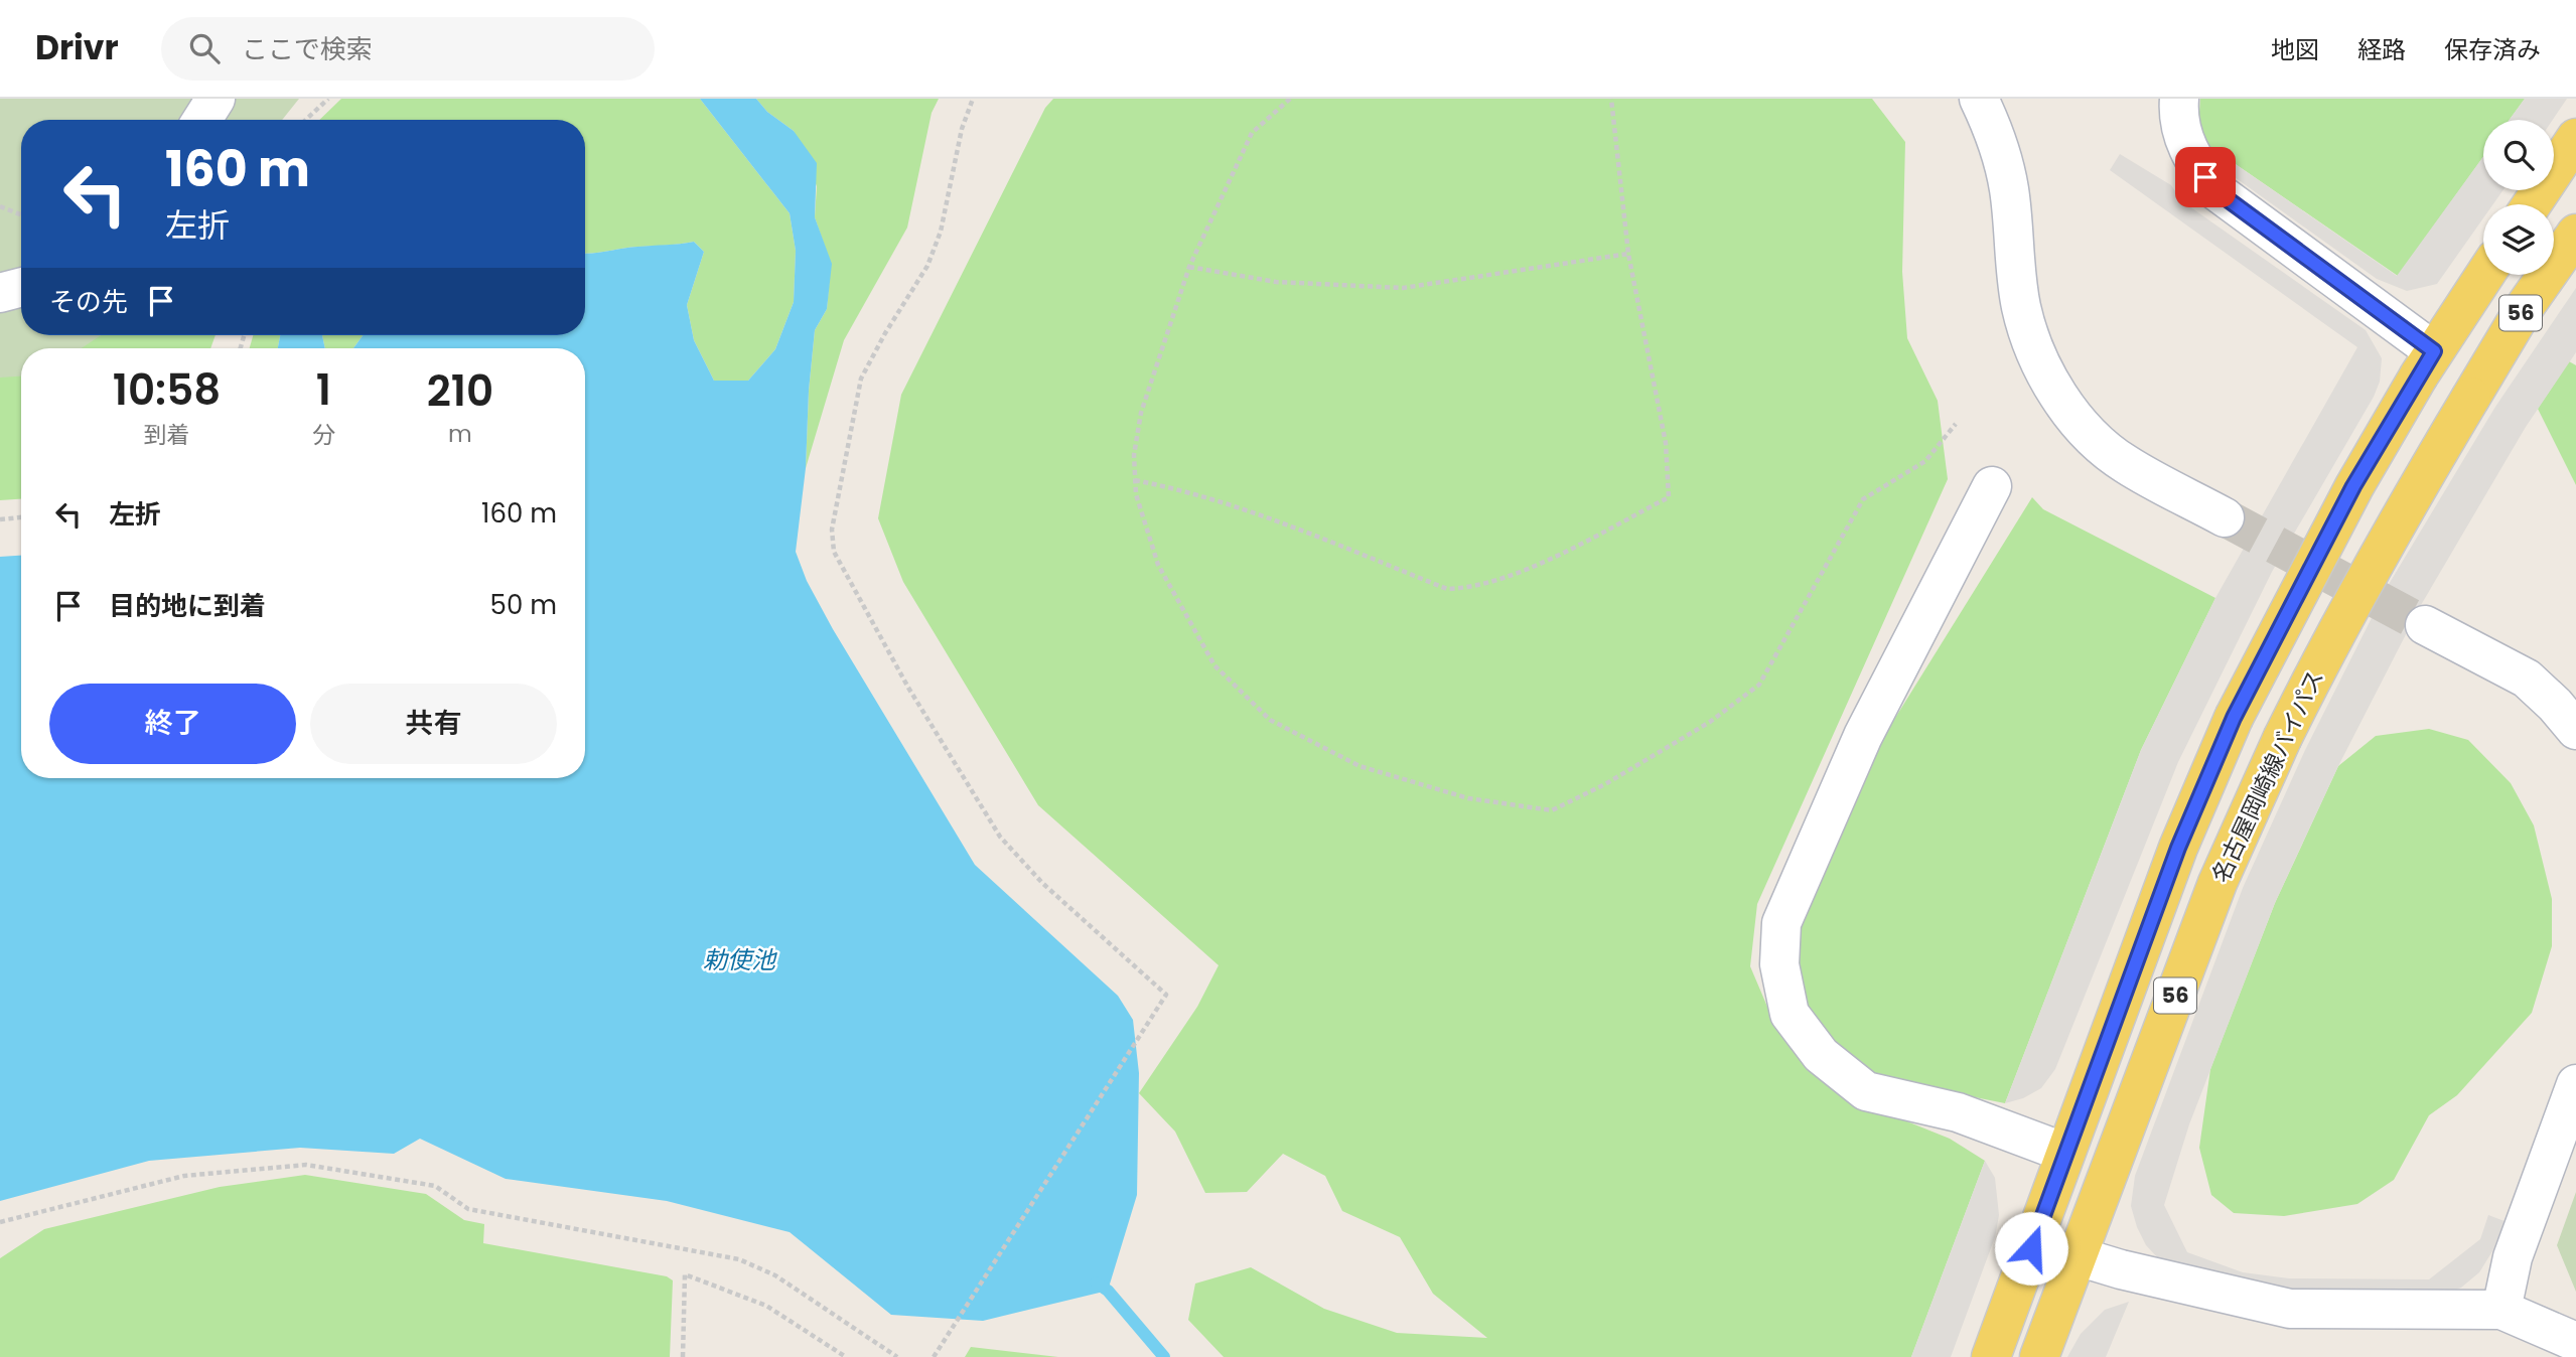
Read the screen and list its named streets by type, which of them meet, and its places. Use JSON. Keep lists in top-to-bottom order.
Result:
{
  "streets": {
    "main road": ["56", "名古屋岡崎線バイパス"]
  },
  "water": ["勅使池"],
  "page": {
    "header": "Drivr",
    "search": "ここで検索",
    "nav": ["地図", "経路", "保存済み"],
    "turn": ["160 m", "左折"],
    "then": "その先",
    "eta": [
      "10:58",
      "到着",
      "1",
      "分",
      "210",
      "m"
    ],
    "list": [
      {
        "name": "左折",
        "value": "160 m"
      },
      {
        "name": "目的地に到着",
        "value": "50 m"
      }
    ],
    "buttons": ["終了", "共有"]
  }
}
